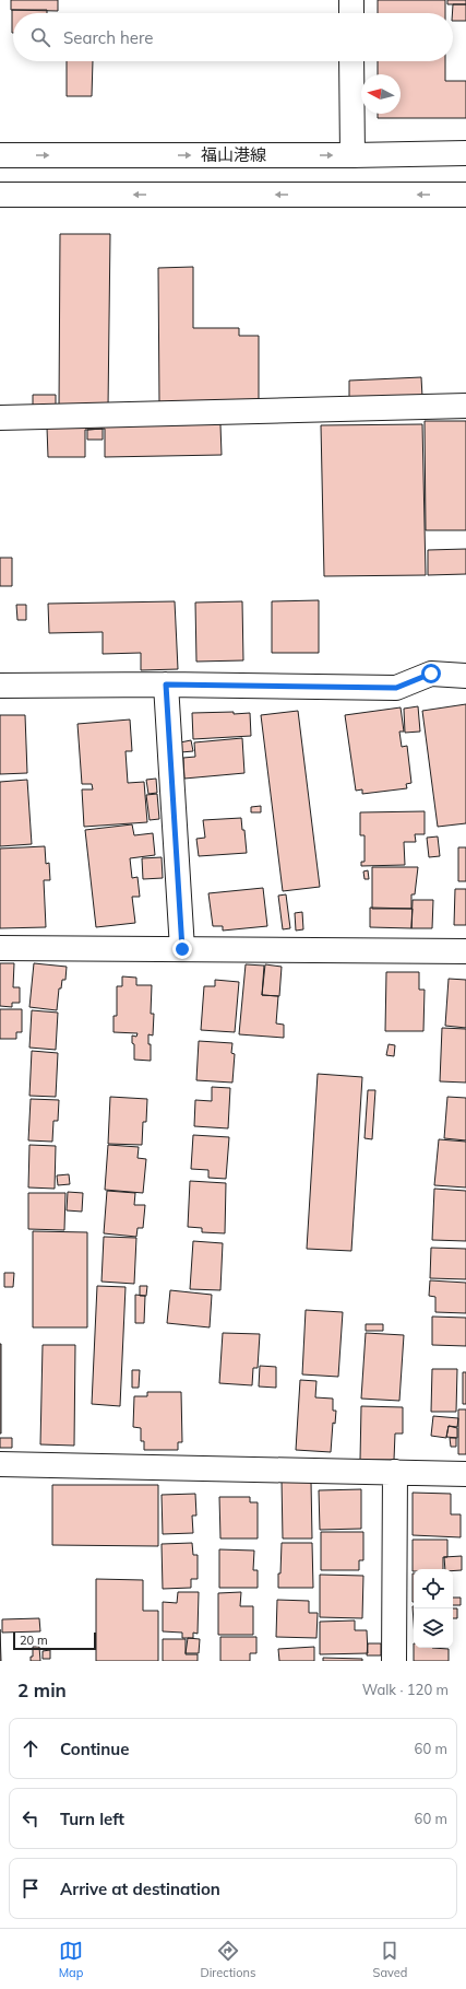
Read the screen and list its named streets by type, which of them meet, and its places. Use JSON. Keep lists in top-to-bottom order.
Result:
{
  "streets": {
    "street": ["福山港線"]
  },
  "scale_bar": "20 m",
  "north": "left",
  "page": {
    "search": "Search here",
    "scale": "20 m",
    "heading": ["2 min", "Walk · 120 m"],
    "list": [
      ["Continue", "60 m"],
      ["Turn left", "60 m"],
      "Arrive at destination"
    ],
    "nav": ["Map", "Directions", "Saved"]
  }
}
